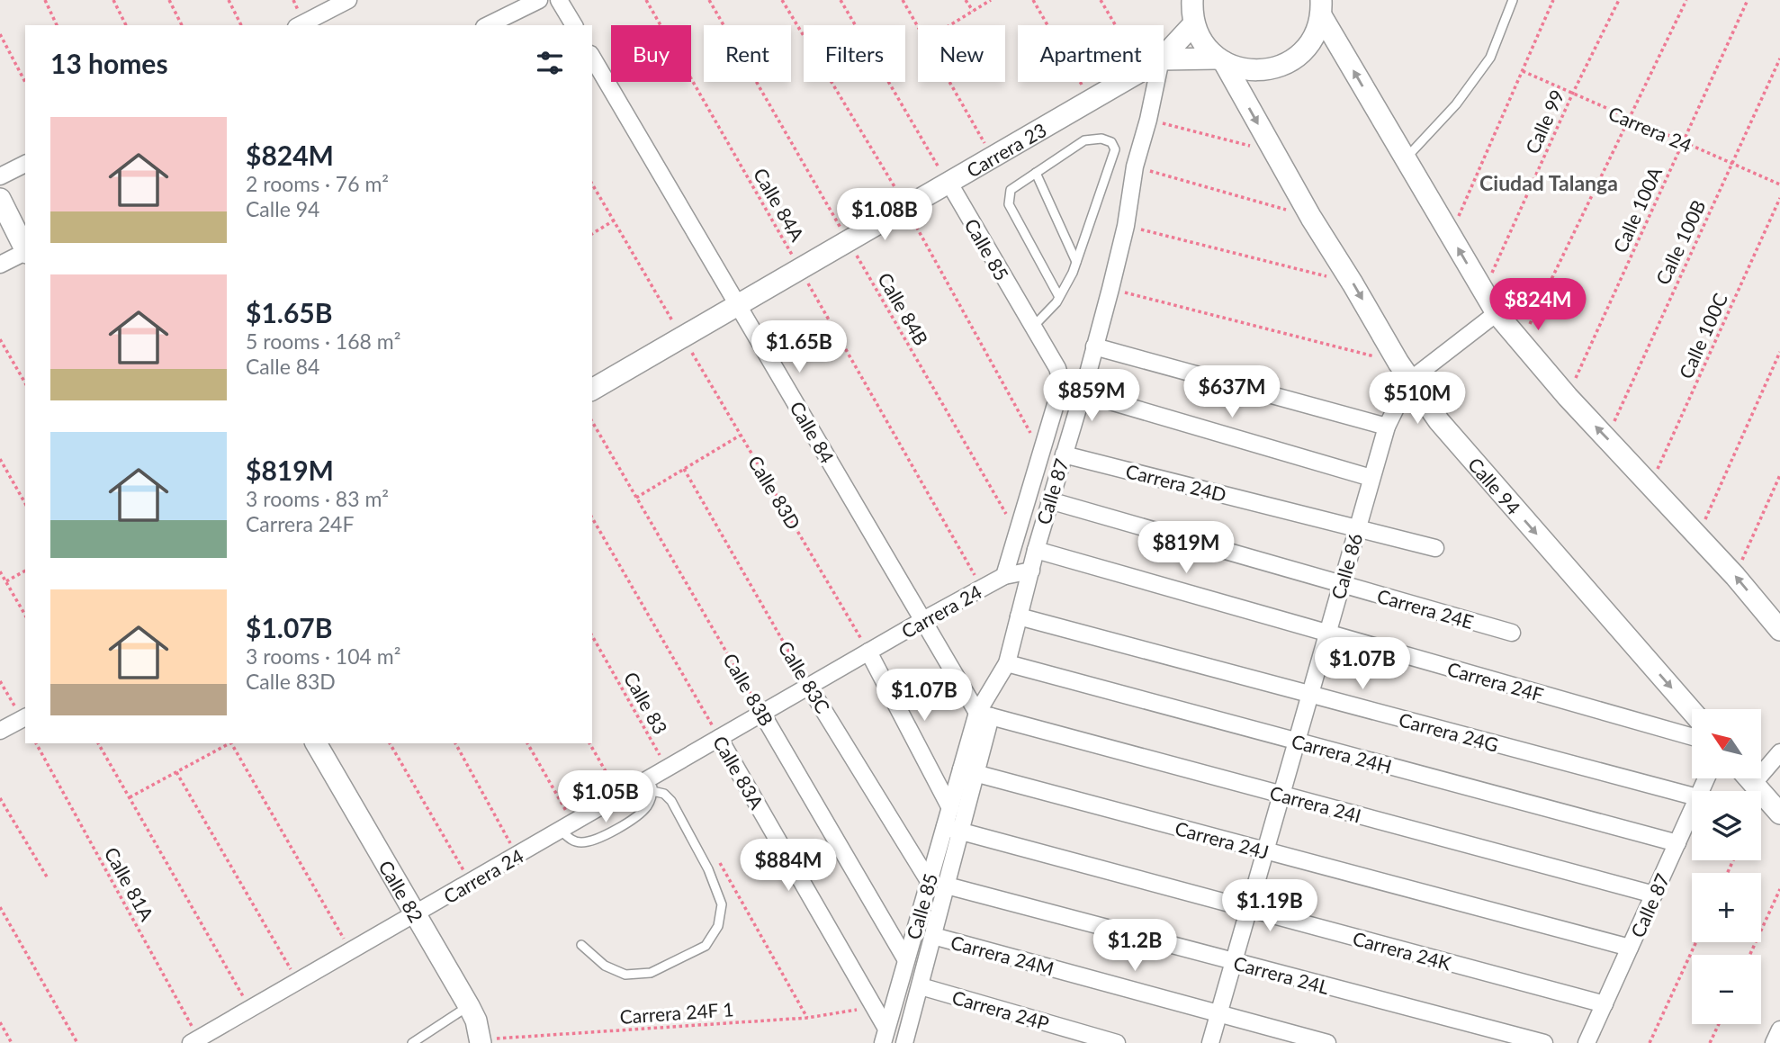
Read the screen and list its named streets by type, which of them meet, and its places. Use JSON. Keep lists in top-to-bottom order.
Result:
{
  "streets": {
    "street": [
      "Carrera 24",
      "Carrera 23",
      "Calle 85",
      "Calle 84",
      "Carrera 24D",
      "Calle 94",
      "Calle 87",
      "Calle 86",
      "Carrera 24E",
      "Calle 83C",
      "Carrera 24F",
      "Calle 83B",
      "Carrera 24G",
      "Carrera 24H",
      "Calle 83A",
      "Carrera 24I",
      "Carrera 24J",
      "Calle 82",
      "Carrera 24K",
      "Carrera 24M",
      "Carrera 24L",
      "Carrera 24P"
    ],
    "path": [
      "Calle 99",
      "Calle 84A",
      "Calle 100A",
      "Calle 100B",
      "Calle 84B",
      "Calle 100C",
      "Calle 83D",
      "Calle 83",
      "Calle 81A",
      "Carrera 24F 1"
    ]
  },
  "crossings": [
    ["Calle 99", "Carrera 24"],
    ["Carrera 24", "Calle 84A"],
    ["Carrera 24", "Calle 100A"],
    ["Carrera 24", "Calle 100B"],
    ["Carrera 24", "Calle 84"],
    ["Carrera 24", "Calle 87"],
    ["Carrera 24", "Calle 83D"],
    ["Carrera 24", "Calle 83C"],
    ["Carrera 24", "Calle 83B"],
    ["Carrera 24", "Calle 83"],
    ["Carrera 24", "Calle 83A"],
    ["Carrera 24", "Calle 81A"],
    ["Carrera 24", "Calle 82"],
    ["Carrera 23", "Calle 84A"],
    ["Carrera 23", "Calle 85"],
    ["Carrera 23", "Calle 84B"],
    ["Carrera 23", "Calle 84"],
    ["Carrera 23", "Calle 94"],
    ["Carrera 23", "Calle 83D"],
    ["Calle 85", "Calle 87"],
    ["Calle 85", "Calle 83C"],
    ["Calle 85", "Calle 83B"],
    ["Calle 85", "Calle 83A"],
    ["Calle 85", "Carrera 24J"],
    ["Calle 85", "Carrera 24K"],
    ["Calle 84", "Calle 87"],
    ["Calle 84", "Carrera 24I"],
    ["Carrera 24D", "Calle 87"],
    ["Carrera 24D", "Calle 86"],
    ["Calle 94", "Calle 86"],
    ["Calle 87", "Carrera 24E"],
    ["Calle 87", "Carrera 24F"],
    ["Calle 87", "Carrera 24G"],
    ["Calle 87", "Carrera 24H"],
    ["Calle 87", "Carrera 24I"],
    ["Calle 87", "Carrera 24J"],
    ["Calle 87", "Carrera 24K"],
    ["Calle 86", "Carrera 24E"],
    ["Calle 86", "Carrera 24F"],
    ["Calle 86", "Carrera 24G"],
    ["Calle 86", "Carrera 24H"],
    ["Calle 86", "Carrera 24I"],
    ["Calle 86", "Carrera 24J"],
    ["Calle 86", "Carrera 24K"],
    ["Calle 86", "Carrera 24M"],
    ["Calle 86", "Carrera 24L"],
    ["Calle 83A", "Carrera 24F 1"],
    ["Calle 82", "Carrera 24F 1"]
  ],
  "districts": ["Ciudad Talanga"],
  "north": "top left",
  "page": {
    "chip": [
      "Buy",
      "Rent",
      "Filters",
      "New",
      "Apartment"
    ],
    "heading": "13 homes",
    "list": [
      {
        "name": "$824M",
        "note": "2 rooms · 76 m² · Calle 94"
      },
      {
        "name": "$1.65B",
        "note": "5 rooms · 168 m² · Calle 84"
      },
      {
        "name": "$819M",
        "note": "3 rooms · 83 m² · Carrera 24F"
      },
      {
        "name": "$1.07B",
        "note": "3 rooms · 104 m² · Calle 83D"
      }
    ],
    "price": [
      "$1.08B",
      "$824M",
      "$1.65B",
      "$637M",
      "$859M",
      "$510M",
      "$819M",
      "$1.07B",
      "$1.07B",
      "$1.05B",
      "$884M",
      "$1.19B",
      "$1.2B"
    ],
    "map_buttons": ["+", "−"]
  }
}
